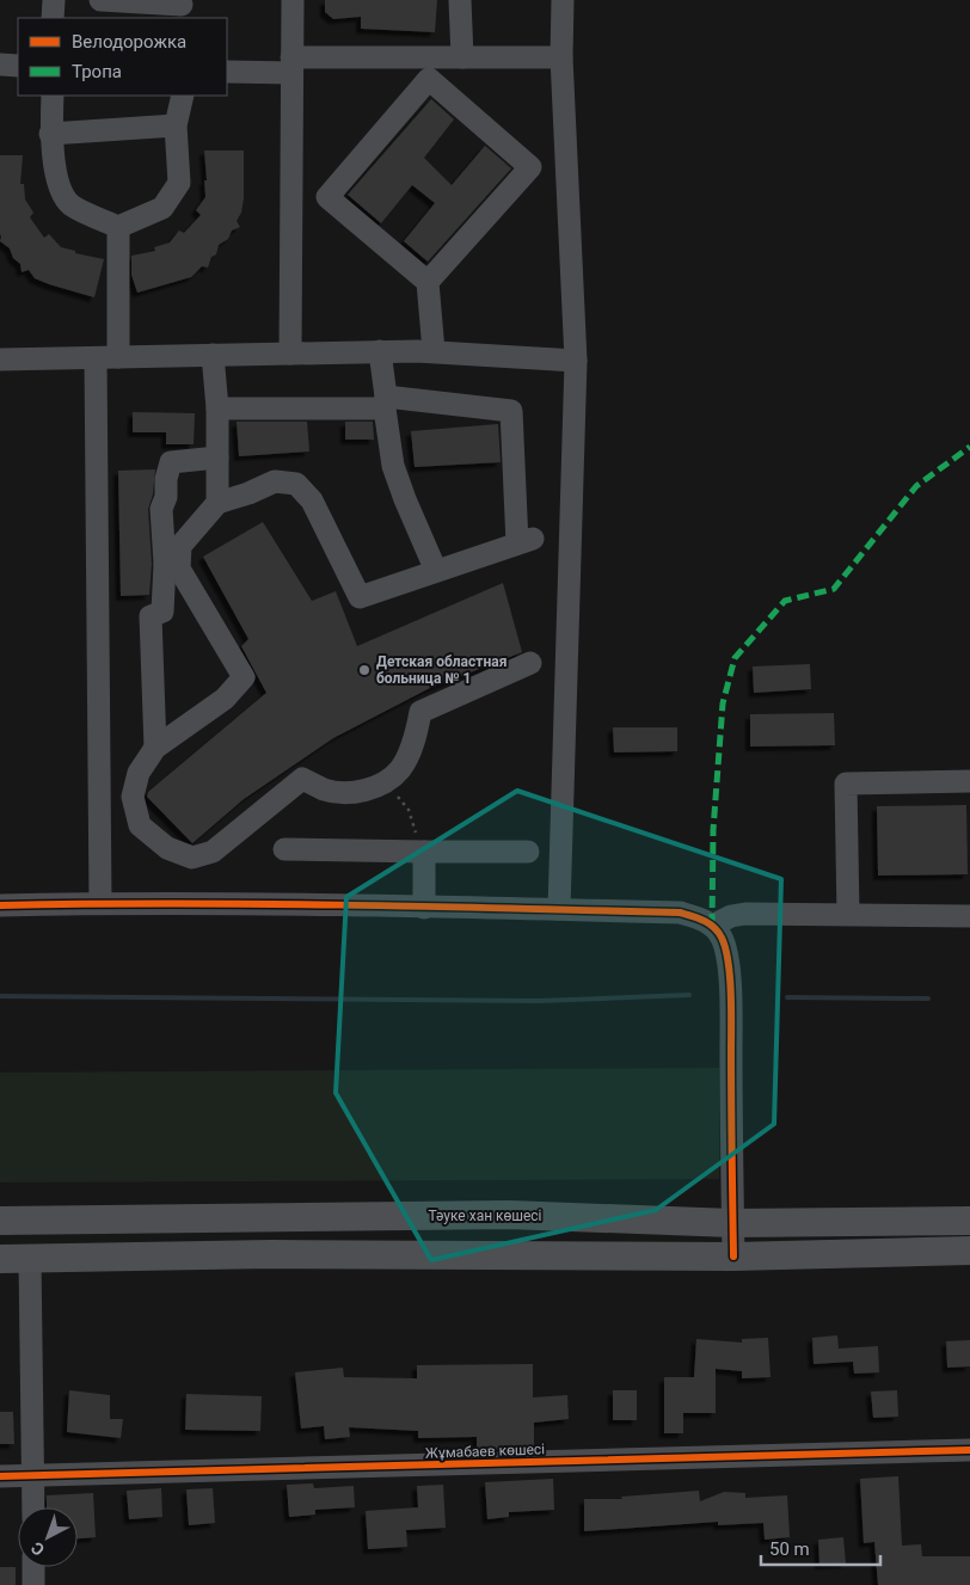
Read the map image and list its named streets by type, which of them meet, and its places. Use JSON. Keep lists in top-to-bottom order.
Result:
{
  "streets": {
    "main road": ["Тәуке хан көшесі"],
    "street": ["Жұмабаев көшесі"]
  },
  "places": ["Детская областная больница № 1"],
  "legend": ["Велодорожка", "Тропа"],
  "scale_bar": "50 m",
  "north": "bottom left"
}
